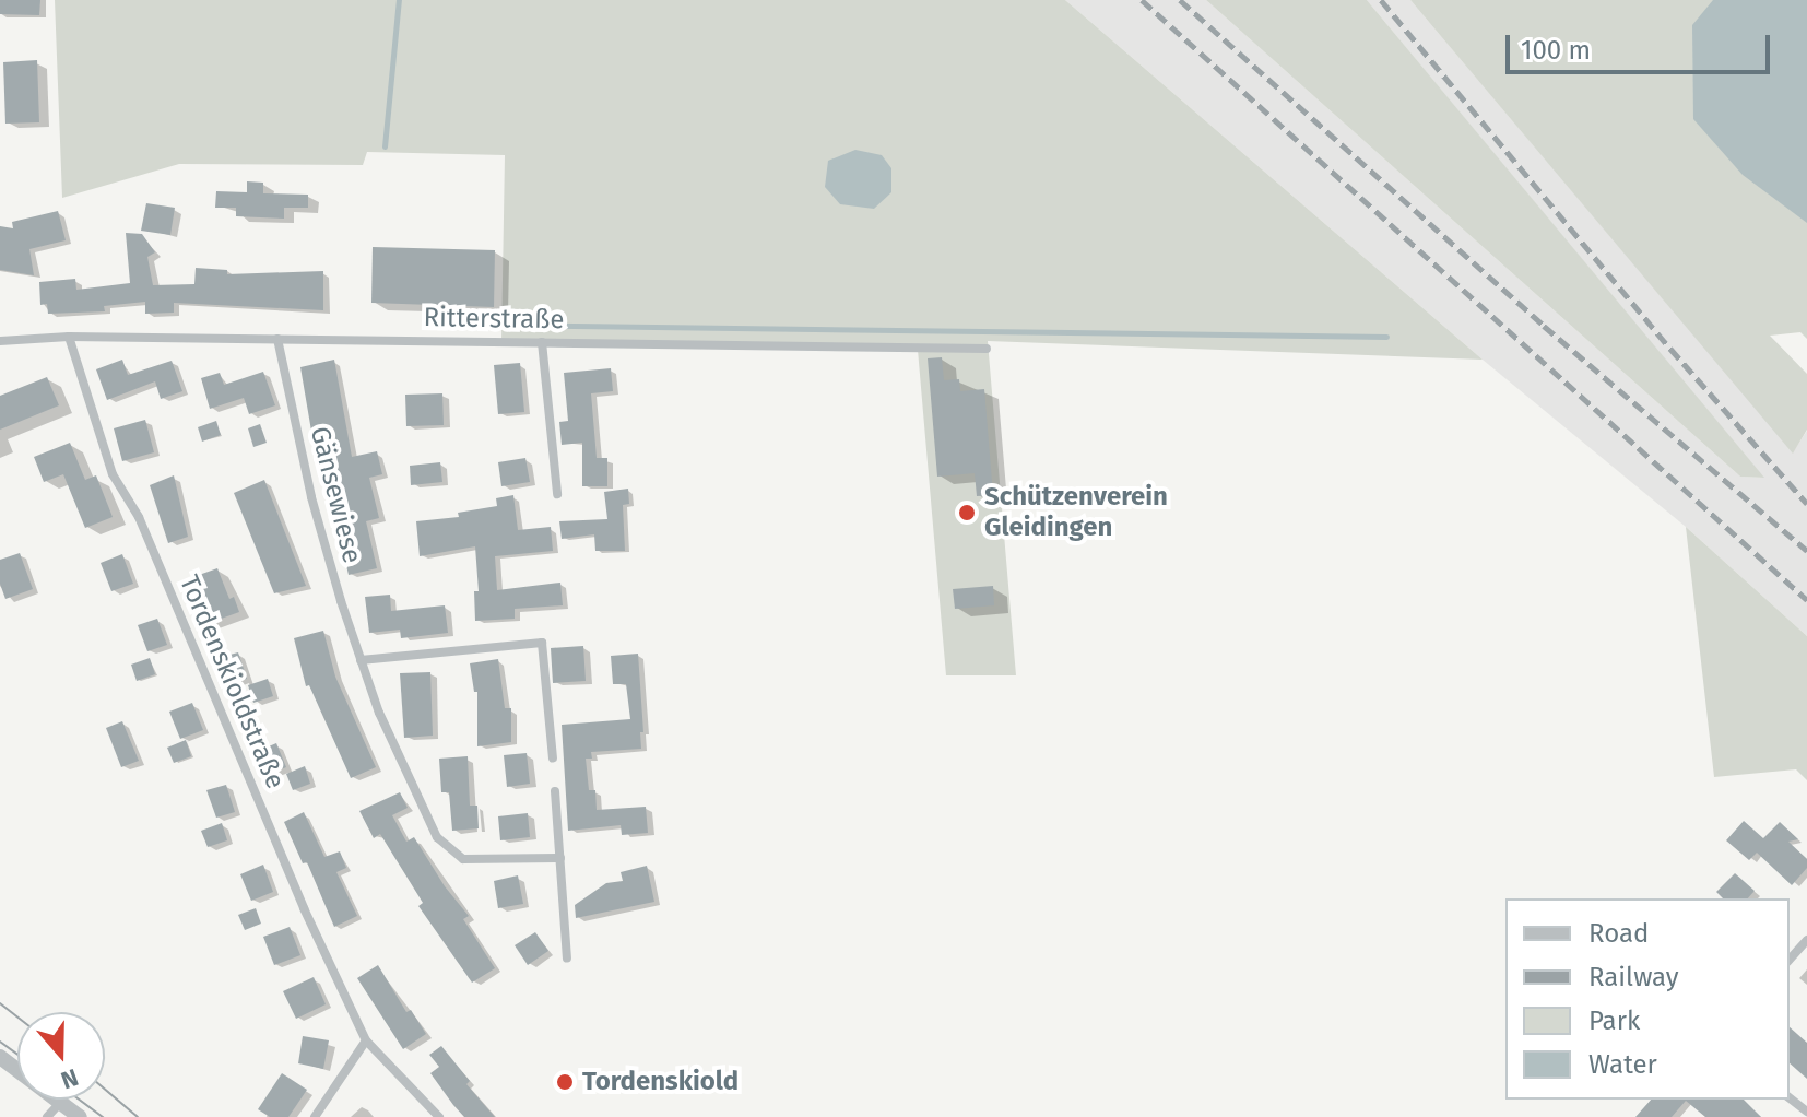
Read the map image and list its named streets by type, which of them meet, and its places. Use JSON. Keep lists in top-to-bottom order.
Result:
{
  "streets": {
    "street": ["Ritterstraße", "Gänsewiese", "Tordenskioldstraße"]
  },
  "crossings": [
    ["Ritterstraße", "Gänsewiese"],
    ["Ritterstraße", "Tordenskioldstraße"]
  ],
  "places": ["Schützenverein Gleidingen", "Tordenskiold"],
  "legend": [
    "Road",
    "Railway",
    "Park",
    "Water"
  ],
  "scale_bar": "100 m",
  "north": "bottom"
}
